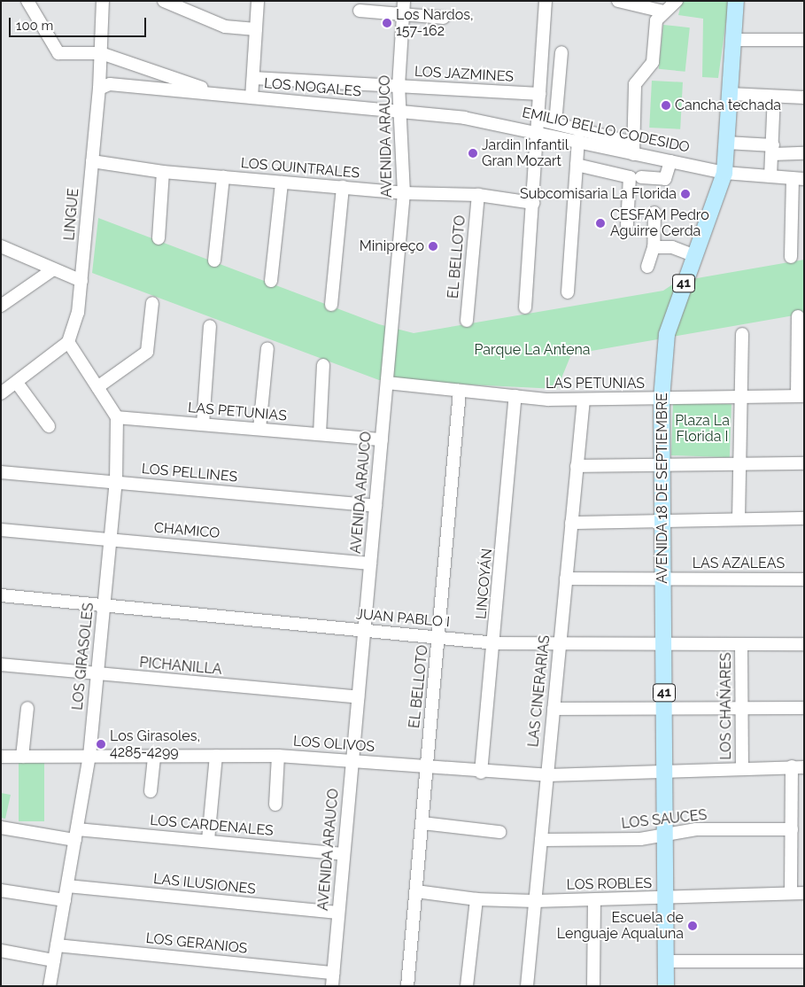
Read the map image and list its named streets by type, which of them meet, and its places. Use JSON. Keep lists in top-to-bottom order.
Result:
{
  "streets": {
    "main road": ["41", "AVENIDA 18 DE SEPTIEMBRE"],
    "street": [
      "LOS JAZMINES",
      "LOS NOGALES",
      "EMILIO BELLO CODESIDO",
      "AVENIDA ARAUCO",
      "LOS QUINTRALES",
      "LINGUE",
      "EL BELLOTO",
      "LAS PETUNIAS",
      "LOS PELLINES",
      "CHAMICO",
      "LAS AZALEAS",
      "LINCOYÁN",
      "JUAN PABLO I",
      "LOS GIRASOLES",
      "PICHANILLA",
      "LAS CINERARIAS",
      "LOS CHAÑARES",
      "LOS OLIVOS",
      "LOS SAUCES",
      "LOS CARDENALES",
      "LAS ILUSIONES",
      "LOS ROBLES",
      "LOS GERANIOS"
    ]
  },
  "crossings": [
    ["LOS JAZMINES", "AVENIDA ARAUCO"],
    ["LOS NOGALES", "EMILIO BELLO CODESIDO"],
    ["LOS NOGALES", "AVENIDA ARAUCO"],
    ["LOS NOGALES", "LINGUE"],
    ["EMILIO BELLO CODESIDO", "AVENIDA ARAUCO"],
    ["EMILIO BELLO CODESIDO", "AVENIDA 18 DE SEPTIEMBRE"],
    ["AVENIDA ARAUCO", "LOS QUINTRALES"],
    ["AVENIDA ARAUCO", "LAS PETUNIAS"],
    ["AVENIDA ARAUCO", "LOS PELLINES"],
    ["AVENIDA ARAUCO", "CHAMICO"],
    ["AVENIDA ARAUCO", "JUAN PABLO I"],
    ["AVENIDA ARAUCO", "PICHANILLA"],
    ["AVENIDA ARAUCO", "LOS OLIVOS"],
    ["AVENIDA ARAUCO", "LOS CARDENALES"],
    ["AVENIDA ARAUCO", "LAS ILUSIONES"],
    ["AVENIDA ARAUCO", "LOS GERANIOS"],
    ["LOS QUINTRALES", "LINGUE"],
    ["LOS QUINTRALES", "EL BELLOTO"],
    ["EL BELLOTO", "LAS PETUNIAS"],
    ["EL BELLOTO", "JUAN PABLO I"],
    ["EL BELLOTO", "LOS OLIVOS"],
    ["EL BELLOTO", "LOS ROBLES"],
    ["LAS PETUNIAS", "AVENIDA 18 DE SEPTIEMBRE"],
    ["LAS PETUNIAS", "LINCOYÁN"],
    ["LAS PETUNIAS", "LOS GIRASOLES"],
    ["LAS PETUNIAS", "LAS CINERARIAS"],
    ["LOS PELLINES", "LOS GIRASOLES"],
    ["AVENIDA 18 DE SEPTIEMBRE", "LAS AZALEAS"],
    ["AVENIDA 18 DE SEPTIEMBRE", "JUAN PABLO I"],
    ["AVENIDA 18 DE SEPTIEMBRE", "LOS OLIVOS"],
    ["AVENIDA 18 DE SEPTIEMBRE", "LOS SAUCES"],
    ["AVENIDA 18 DE SEPTIEMBRE", "LOS ROBLES"],
    ["CHAMICO", "LOS GIRASOLES"],
    ["LAS AZALEAS", "LAS CINERARIAS"],
    ["LINCOYÁN", "JUAN PABLO I"],
    ["LINCOYÁN", "LOS OLIVOS"],
    ["JUAN PABLO I", "LOS GIRASOLES"],
    ["JUAN PABLO I", "LAS CINERARIAS"],
    ["JUAN PABLO I", "LOS CHAÑARES"],
    ["LOS GIRASOLES", "PICHANILLA"],
    ["LOS GIRASOLES", "LOS OLIVOS"],
    ["LOS GIRASOLES", "LOS CARDENALES"],
    ["LOS GIRASOLES", "LAS ILUSIONES"],
    ["LOS GIRASOLES", "LOS GERANIOS"],
    ["LAS CINERARIAS", "LOS OLIVOS"],
    ["LAS CINERARIAS", "LOS SAUCES"],
    ["LAS CINERARIAS", "LOS ROBLES"],
    ["LOS CHAÑARES", "LOS OLIVOS"]
  ],
  "parks": ["Parque La Antena", "Plaza La Florida I"],
  "places": [
    "Los Nardos, 157-162",
    "Cancha techada",
    "Jardin Infantil Gran Mozart",
    "Subcomisaria La Florida",
    "CESFAM Pedro Aguirre Cerda",
    "Minipreço",
    "Los Girasoles, 4285-4299",
    "Escuela de Lenguaje Aqualuna"
  ],
  "scale_bar": "100 m"
}
